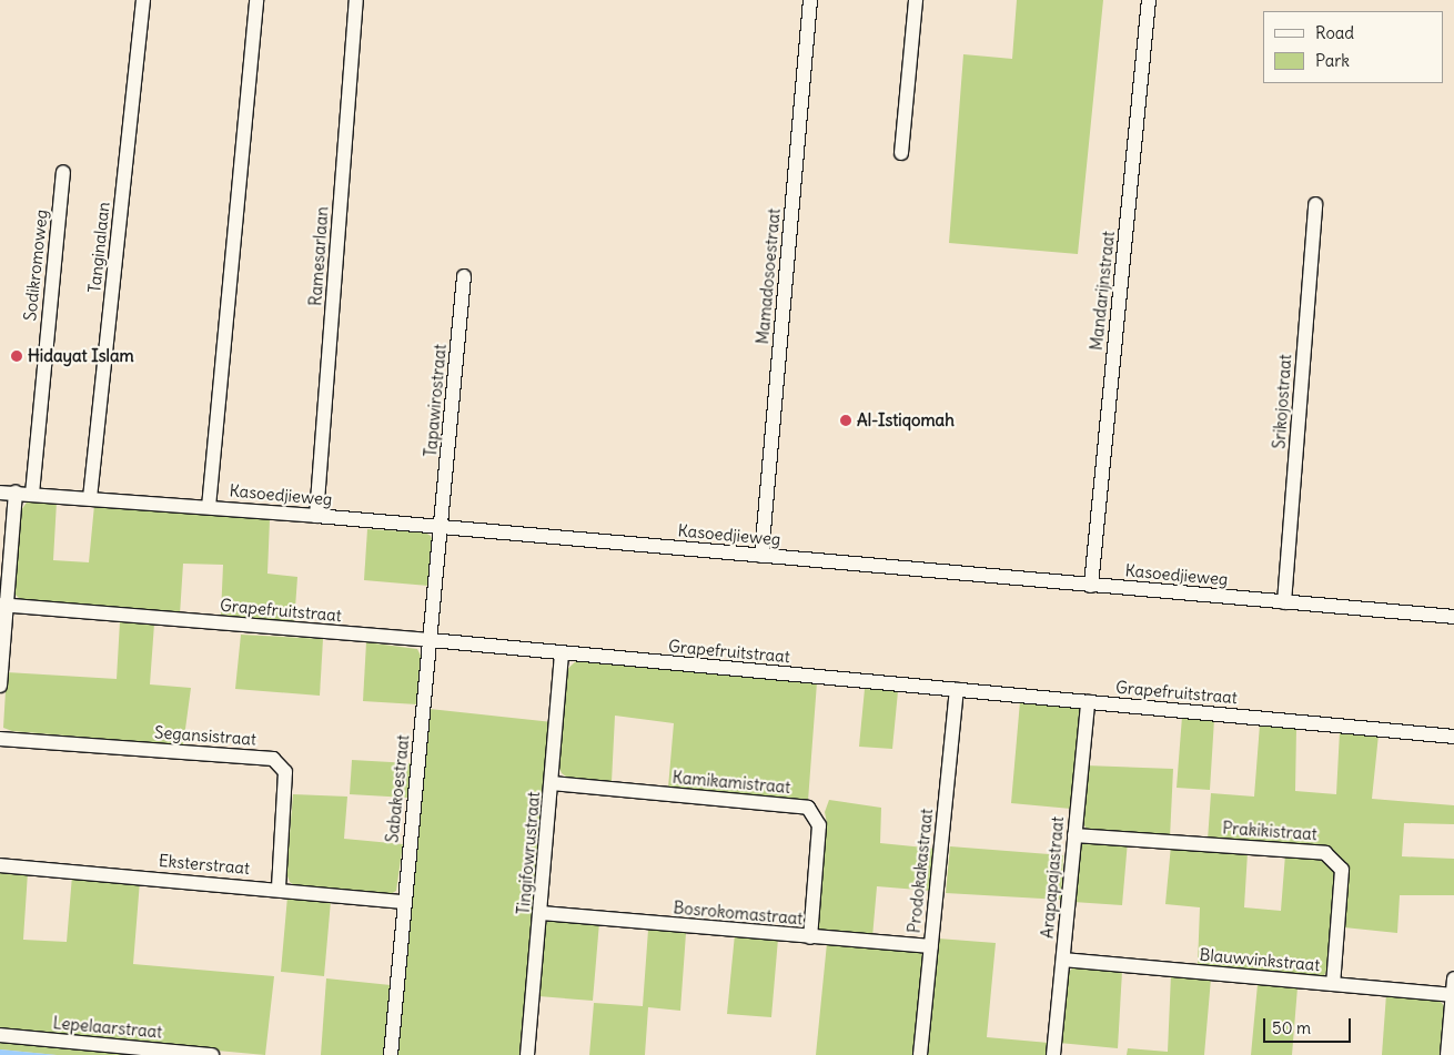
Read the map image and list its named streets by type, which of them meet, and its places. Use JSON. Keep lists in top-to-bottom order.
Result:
{
  "streets": {
    "street": [
      "Tanginalaan",
      "Ramesarlaan",
      "Sodikromoweg",
      "Mamadosoestraat",
      "Mandarijnstraat",
      "Tapawirostraat",
      "Srikojostraat",
      "Kasoedjieweg",
      "Grapefruitstraat",
      "Segansistraat",
      "Kamikamistraat",
      "Sabakoestraat",
      "Prakikistraat",
      "Tingifowrustraat",
      "Eksterstraat",
      "Prodokakastraat",
      "Arapapajastraat",
      "Bosrokomastraat",
      "Blauwvinkstraat",
      "Lepelaarstraat"
    ]
  },
  "crossings": [
    ["Tanginalaan", "Kasoedjieweg"],
    ["Ramesarlaan", "Kasoedjieweg"],
    ["Sodikromoweg", "Kasoedjieweg"],
    ["Mamadosoestraat", "Kasoedjieweg"],
    ["Mandarijnstraat", "Kasoedjieweg"],
    ["Tapawirostraat", "Kasoedjieweg"],
    ["Tapawirostraat", "Sabakoestraat"],
    ["Srikojostraat", "Kasoedjieweg"],
    ["Kasoedjieweg", "Sabakoestraat"],
    ["Grapefruitstraat", "Sabakoestraat"],
    ["Grapefruitstraat", "Tingifowrustraat"],
    ["Grapefruitstraat", "Prodokakastraat"],
    ["Grapefruitstraat", "Arapapajastraat"],
    ["Segansistraat", "Eksterstraat"],
    ["Kamikamistraat", "Tingifowrustraat"],
    ["Kamikamistraat", "Bosrokomastraat"],
    ["Sabakoestraat", "Eksterstraat"],
    ["Prakikistraat", "Arapapajastraat"],
    ["Prakikistraat", "Blauwvinkstraat"],
    ["Tingifowrustraat", "Bosrokomastraat"],
    ["Prodokakastraat", "Bosrokomastraat"],
    ["Arapapajastraat", "Blauwvinkstraat"]
  ],
  "places": ["Hidayat Islam", "Al-Istiqomah"],
  "legend": ["Road", "Park"],
  "scale_bar": "50 m"
}
